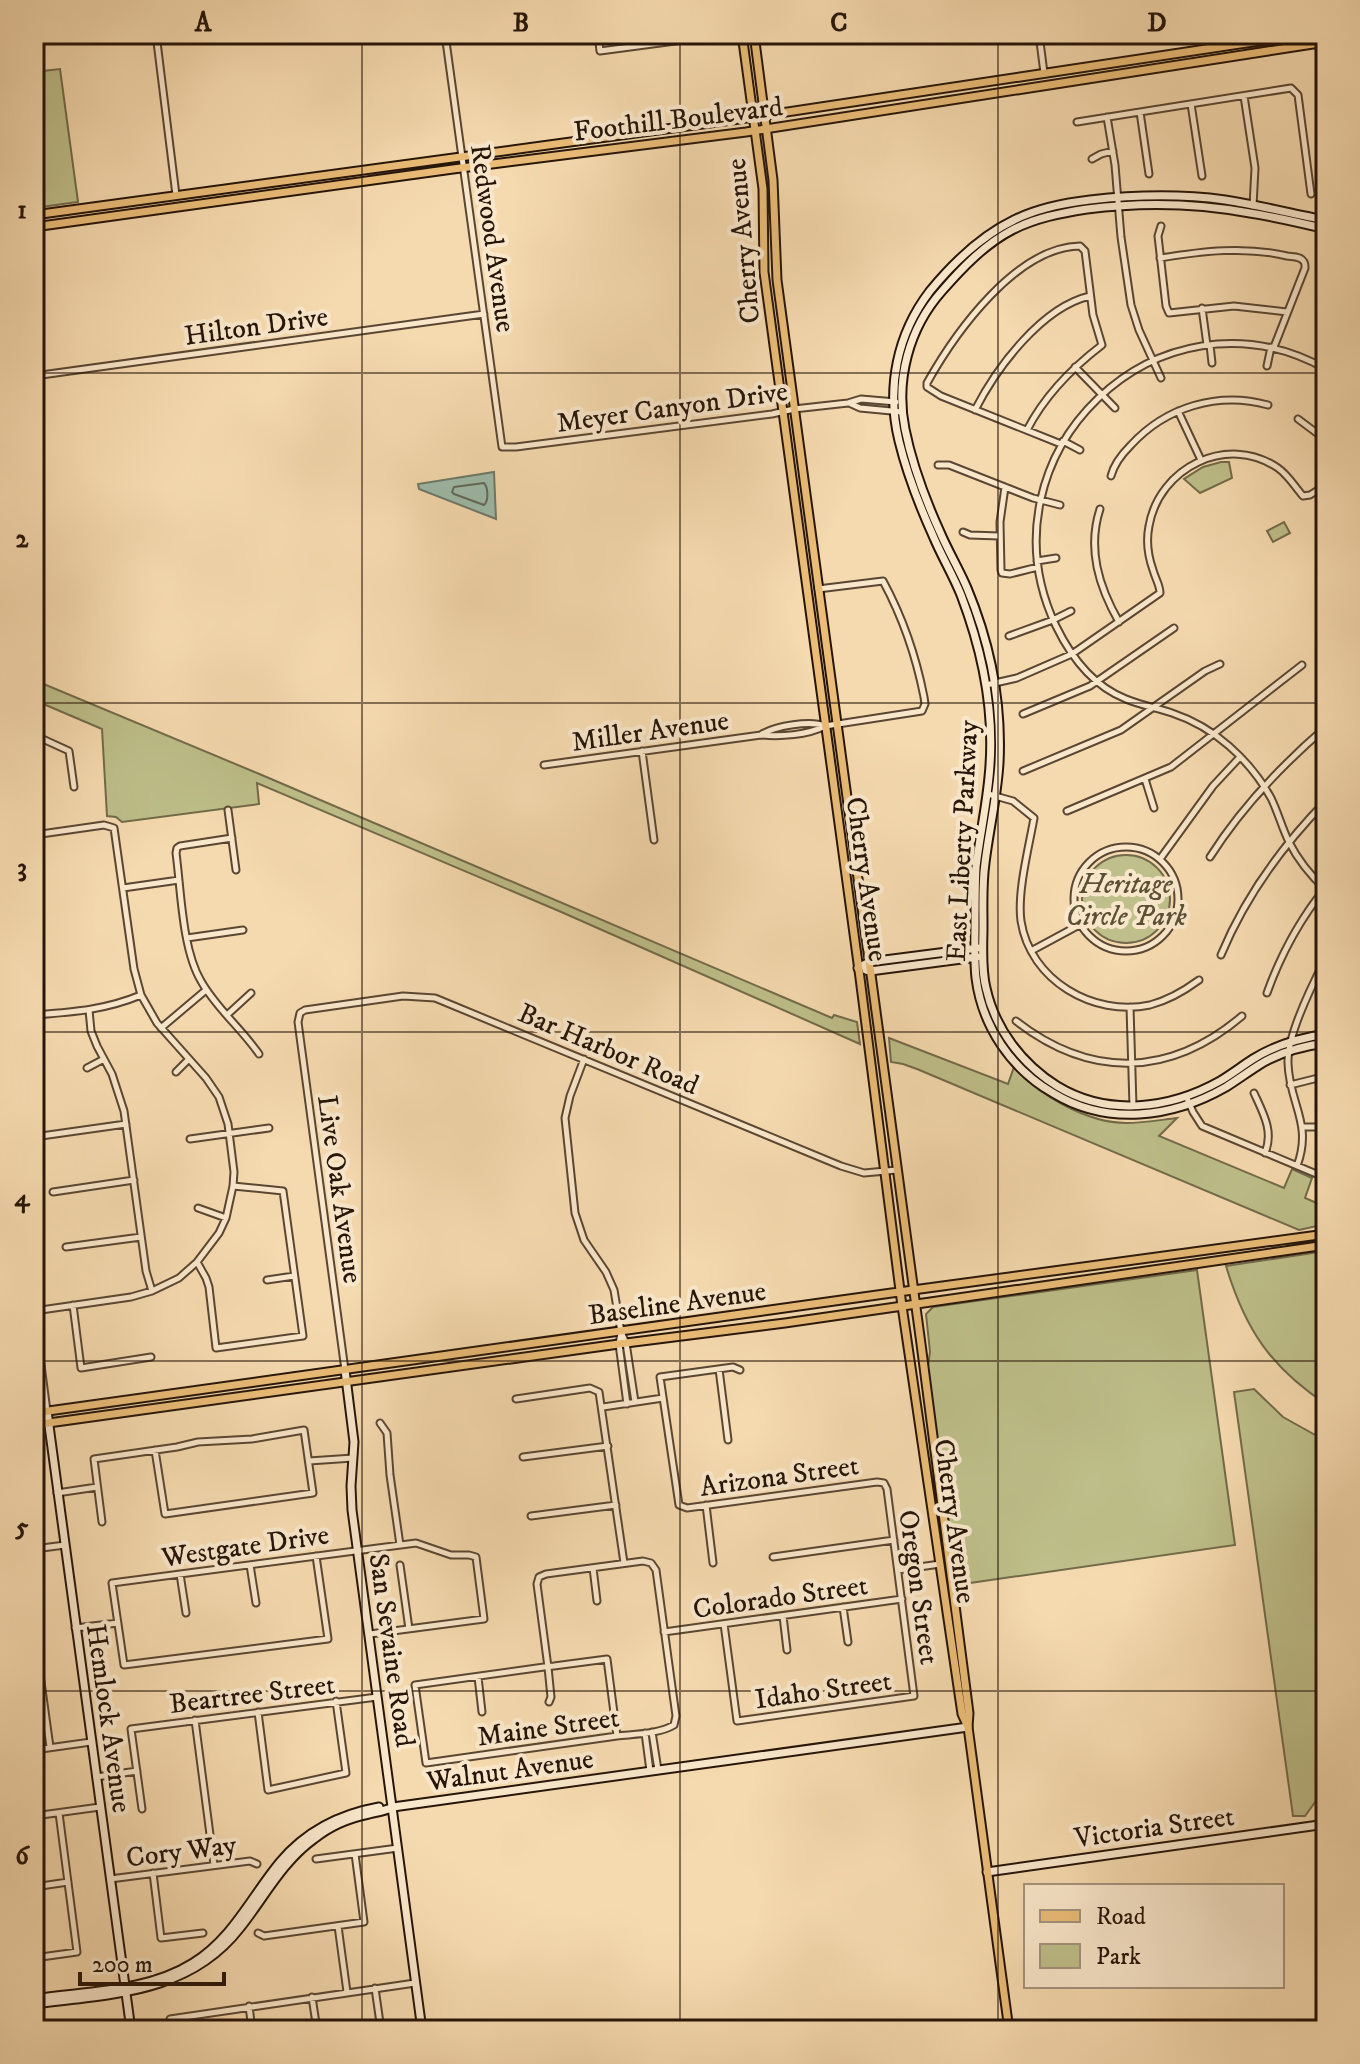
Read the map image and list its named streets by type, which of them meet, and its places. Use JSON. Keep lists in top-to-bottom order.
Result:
{
  "streets": {
    "main road": ["Foothill Boulevard", "Cherry Avenue", "Baseline Avenue"],
    "street": [
      "Redwood Avenue",
      "Hilton Drive",
      "Meyer Canyon Drive",
      "Miller Avenue",
      "East Liberty Parkway",
      "Bar Harbor Road",
      "Live Oak Avenue",
      "Arizona Street",
      "Westgate Drive",
      "Oregon Street",
      "Colorado Street",
      "San Sevaine Road",
      "Idaho Street",
      "Beartree Street",
      "Hemlock Avenue",
      "Maine Street",
      "Walnut Avenue",
      "Victoria Street",
      "Cory Way"
    ]
  },
  "crossings": [
    ["Foothill Boulevard", "Redwood Avenue"],
    ["Foothill Boulevard", "Cherry Avenue"],
    ["Redwood Avenue", "Hilton Drive"],
    ["Redwood Avenue", "Meyer Canyon Drive"],
    ["Cherry Avenue", "Meyer Canyon Drive"],
    ["Cherry Avenue", "Miller Avenue"],
    ["Cherry Avenue", "Bar Harbor Road"],
    ["Cherry Avenue", "Baseline Avenue"],
    ["Cherry Avenue", "Walnut Avenue"],
    ["Cherry Avenue", "Victoria Street"],
    ["Meyer Canyon Drive", "East Liberty Parkway"],
    ["Bar Harbor Road", "Live Oak Avenue"],
    ["Live Oak Avenue", "Baseline Avenue"],
    ["Live Oak Avenue", "San Sevaine Road"],
    ["Baseline Avenue", "San Sevaine Road"],
    ["Baseline Avenue", "Hemlock Avenue"],
    ["Arizona Street", "Oregon Street"],
    ["Westgate Drive", "San Sevaine Road"],
    ["Oregon Street", "Colorado Street"],
    ["Oregon Street", "Idaho Street"],
    ["Colorado Street", "Idaho Street"],
    ["Colorado Street", "Maine Street"],
    ["San Sevaine Road", "Beartree Street"],
    ["San Sevaine Road", "Walnut Avenue"],
    ["Hemlock Avenue", "Walnut Avenue"],
    ["Hemlock Avenue", "Cory Way"]
  ],
  "parks": ["Heritage Circle Park"],
  "legend": ["Road", "Park"],
  "scale_bar": "200 m",
  "grid": {
    "columns": [
      "A",
      "B",
      "C",
      "D"
    ],
    "rows": [
      "1",
      "2",
      "3",
      "4",
      "5",
      "6"
    ]
  }
}
